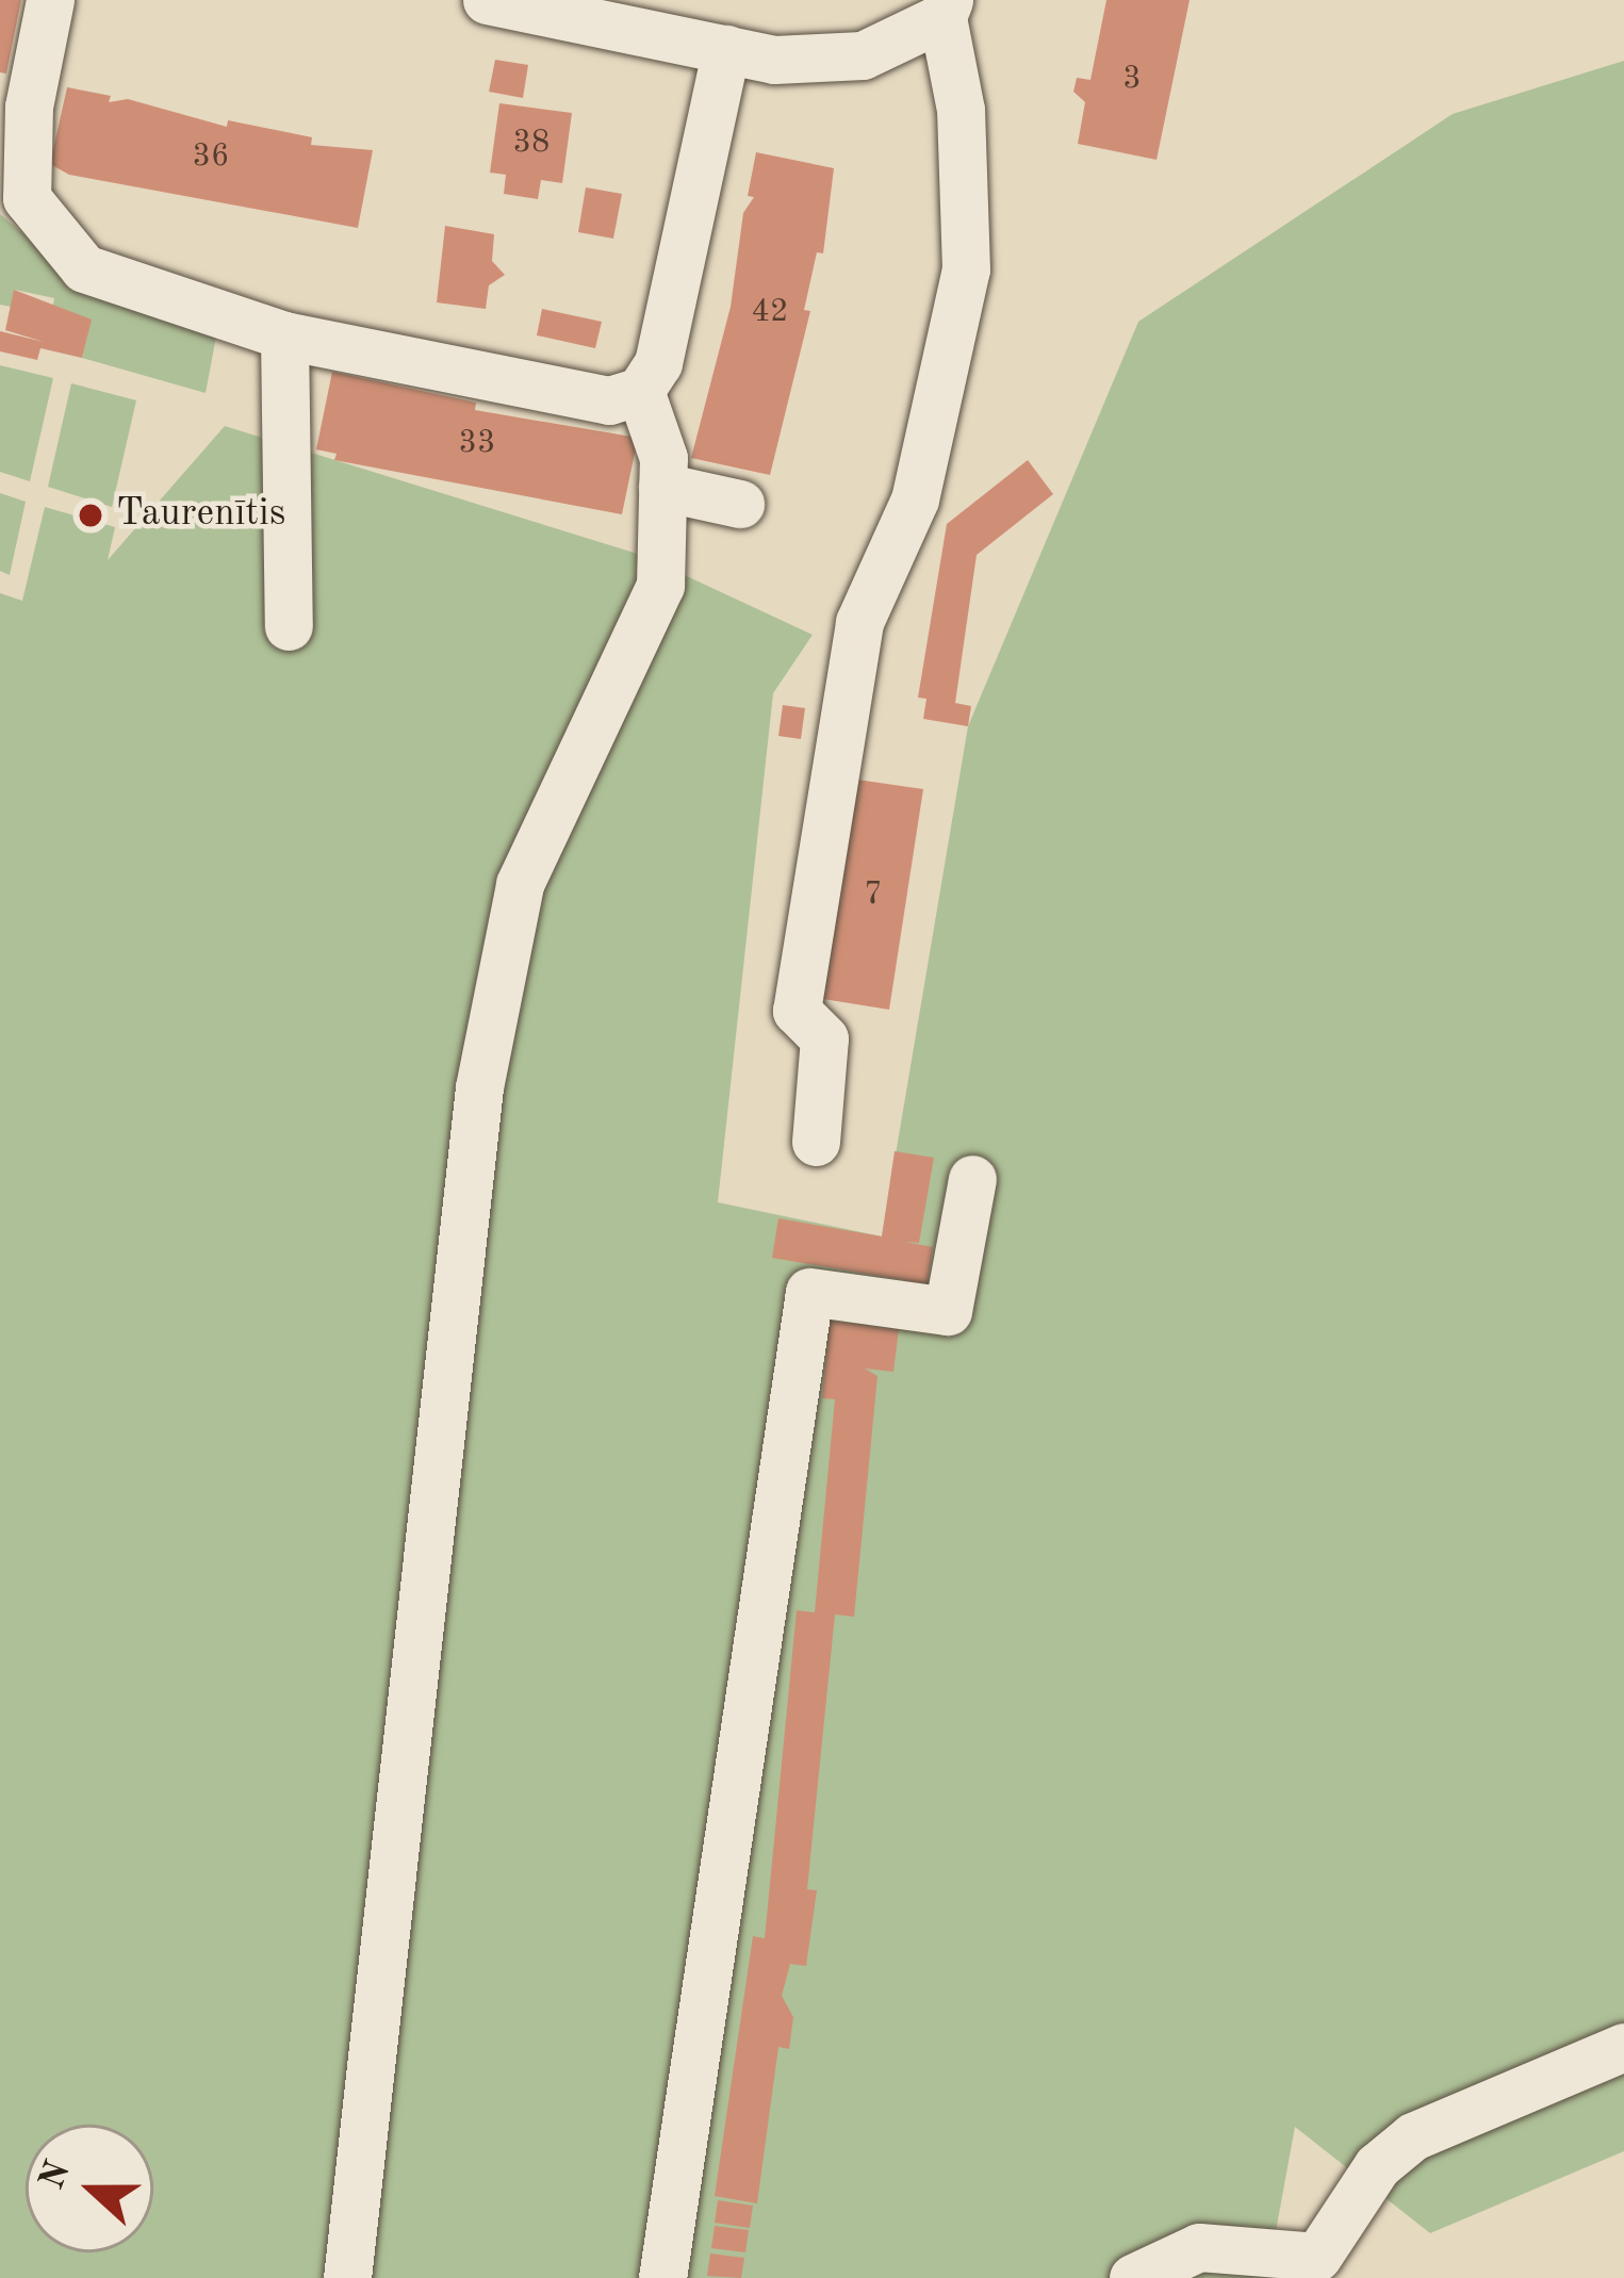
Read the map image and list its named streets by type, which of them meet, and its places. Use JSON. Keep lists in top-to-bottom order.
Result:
{
  "places": ["Taurenītis"],
  "house_numbers": [
    "3",
    "38",
    "36",
    "42",
    "33",
    "7"
  ],
  "north": "left"
}
